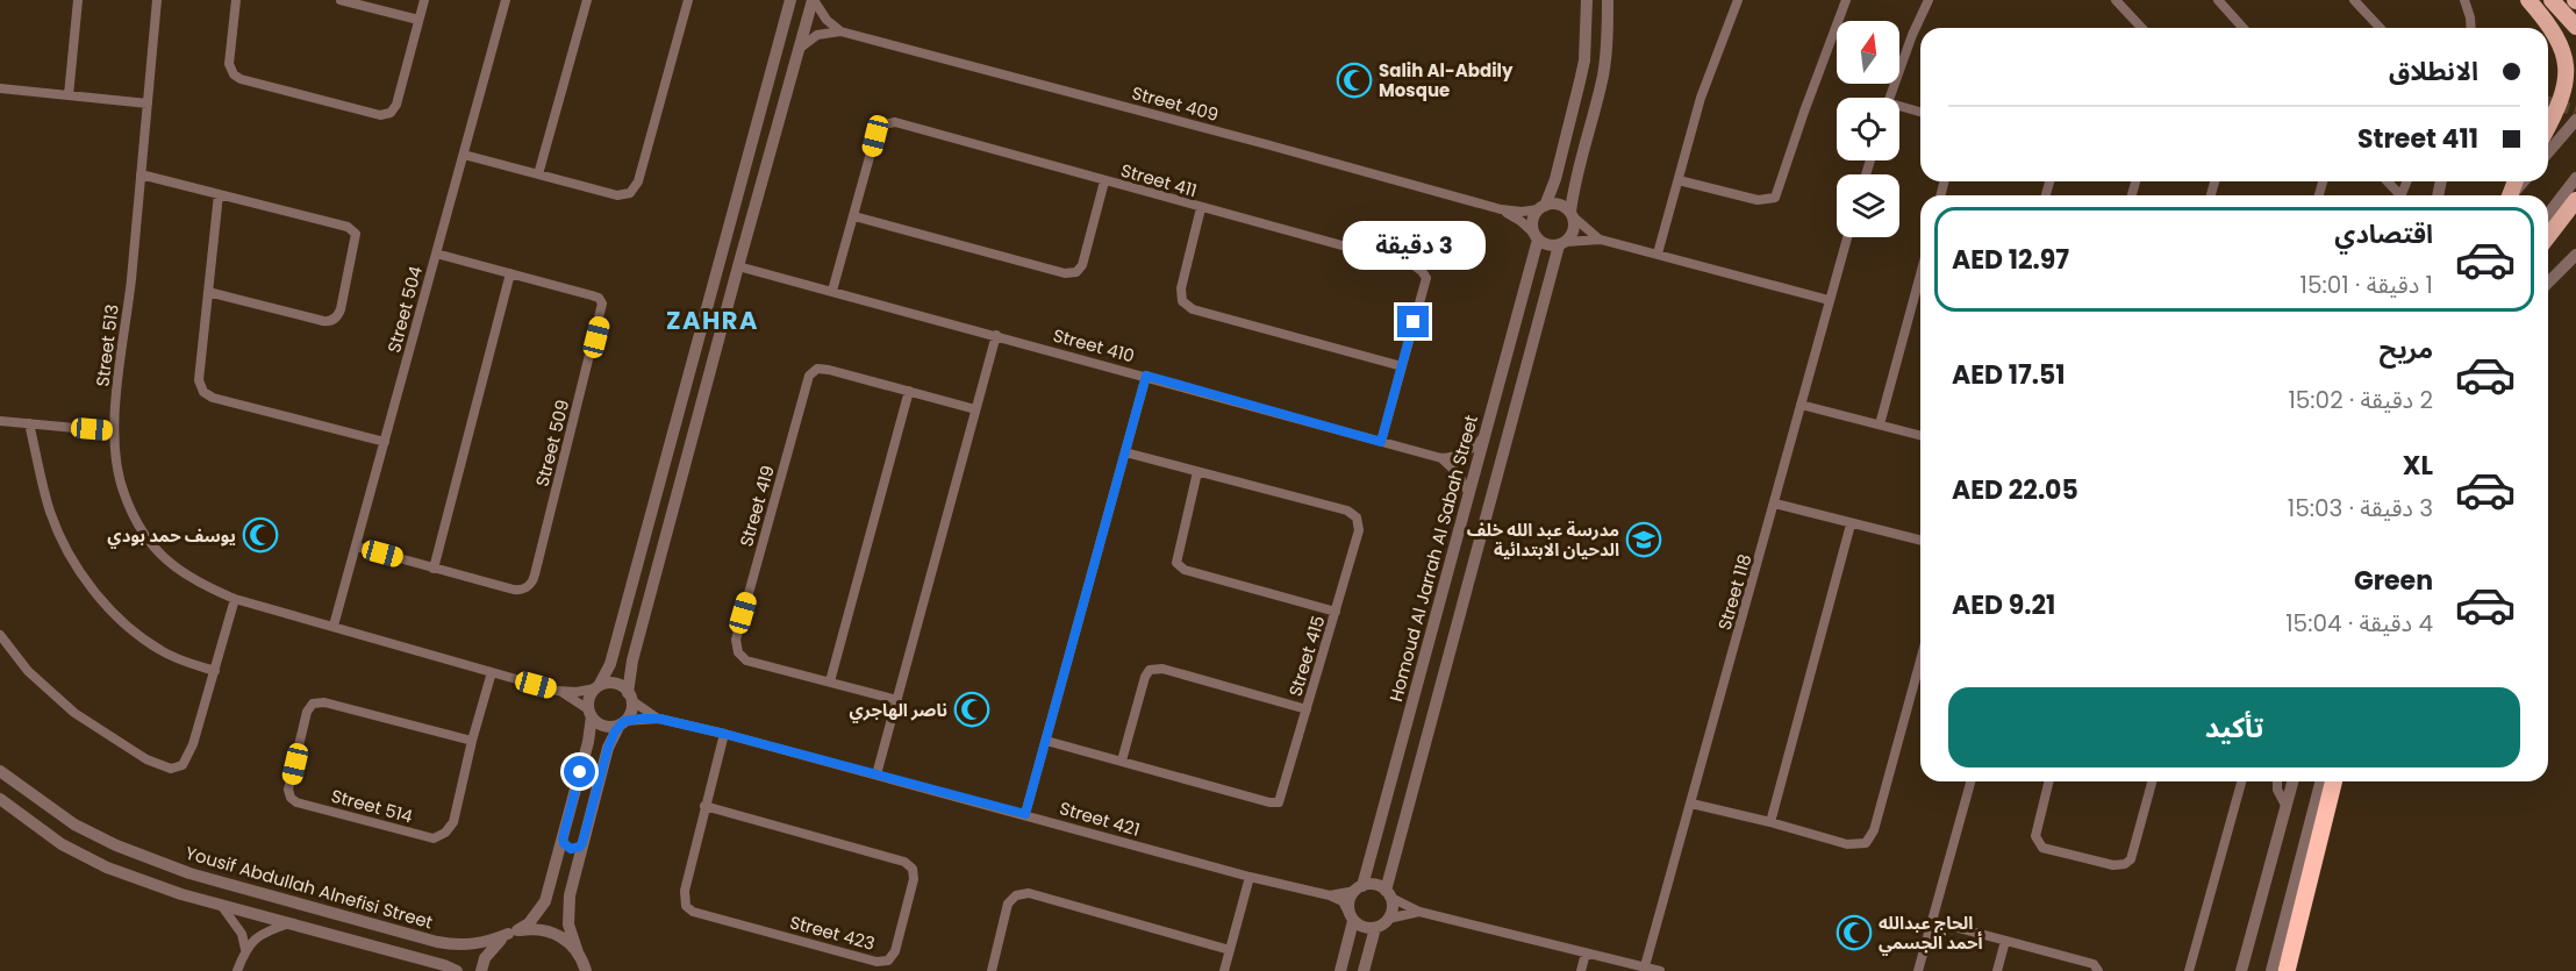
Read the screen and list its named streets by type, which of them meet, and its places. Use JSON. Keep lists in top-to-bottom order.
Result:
{
  "streets": {
    "street": [
      "Street 409",
      "Street 411",
      "Street 504",
      "Street 513",
      "Street 410",
      "Street 509",
      "Street 419",
      "Homoud Al Jarrah Al Sabah Street",
      "Street 118",
      "Street 415",
      "Street 514",
      "Street 421",
      "Yousif Abdullah Alnefisi Street",
      "Street 423"
    ]
  },
  "crossings": [
    ["Street 409", "Homoud Al Jarrah Al Sabah Street"],
    ["Street 411", "Street 410"],
    ["Street 504", "Street 513"],
    ["Street 504", "Street 509"],
    ["Street 513", "Street 514"],
    ["Street 513", "Street 421"],
    ["Homoud Al Jarrah Al Sabah Street", "Street 421"],
    ["Street 421", "Street 423"]
  ],
  "districts": ["ZAHRA"],
  "places": {
    "mosque": [
      "Salih Al-Abdily Mosque",
      "يوسف حمد بودي",
      "ناصر الهاجري",
      "الحاج عبدالله أحمد الجسمي"
    ],
    "school or university": ["مدرسة عبد الله خلف الدحيان الابتدائية"]
  },
  "north": "top",
  "page": {
    "banner": ["الانطلاق", "Street 411"],
    "list": [
      {
        "name": "اقتصادي",
        "note": "1 دقيقة · 15:01",
        "value": "AED 12.97"
      },
      {
        "name": "مريح",
        "note": "2 دقيقة · 15:02",
        "value": "AED 17.51"
      },
      {
        "name": "XL",
        "note": "3 دقيقة · 15:03",
        "value": "AED 22.05"
      },
      {
        "name": "Green",
        "note": "4 دقيقة · 15:04",
        "value": "AED 9.21"
      }
    ],
    "bubble": "3 دقيقة",
    "buttons": "تأكيد"
  }
}
